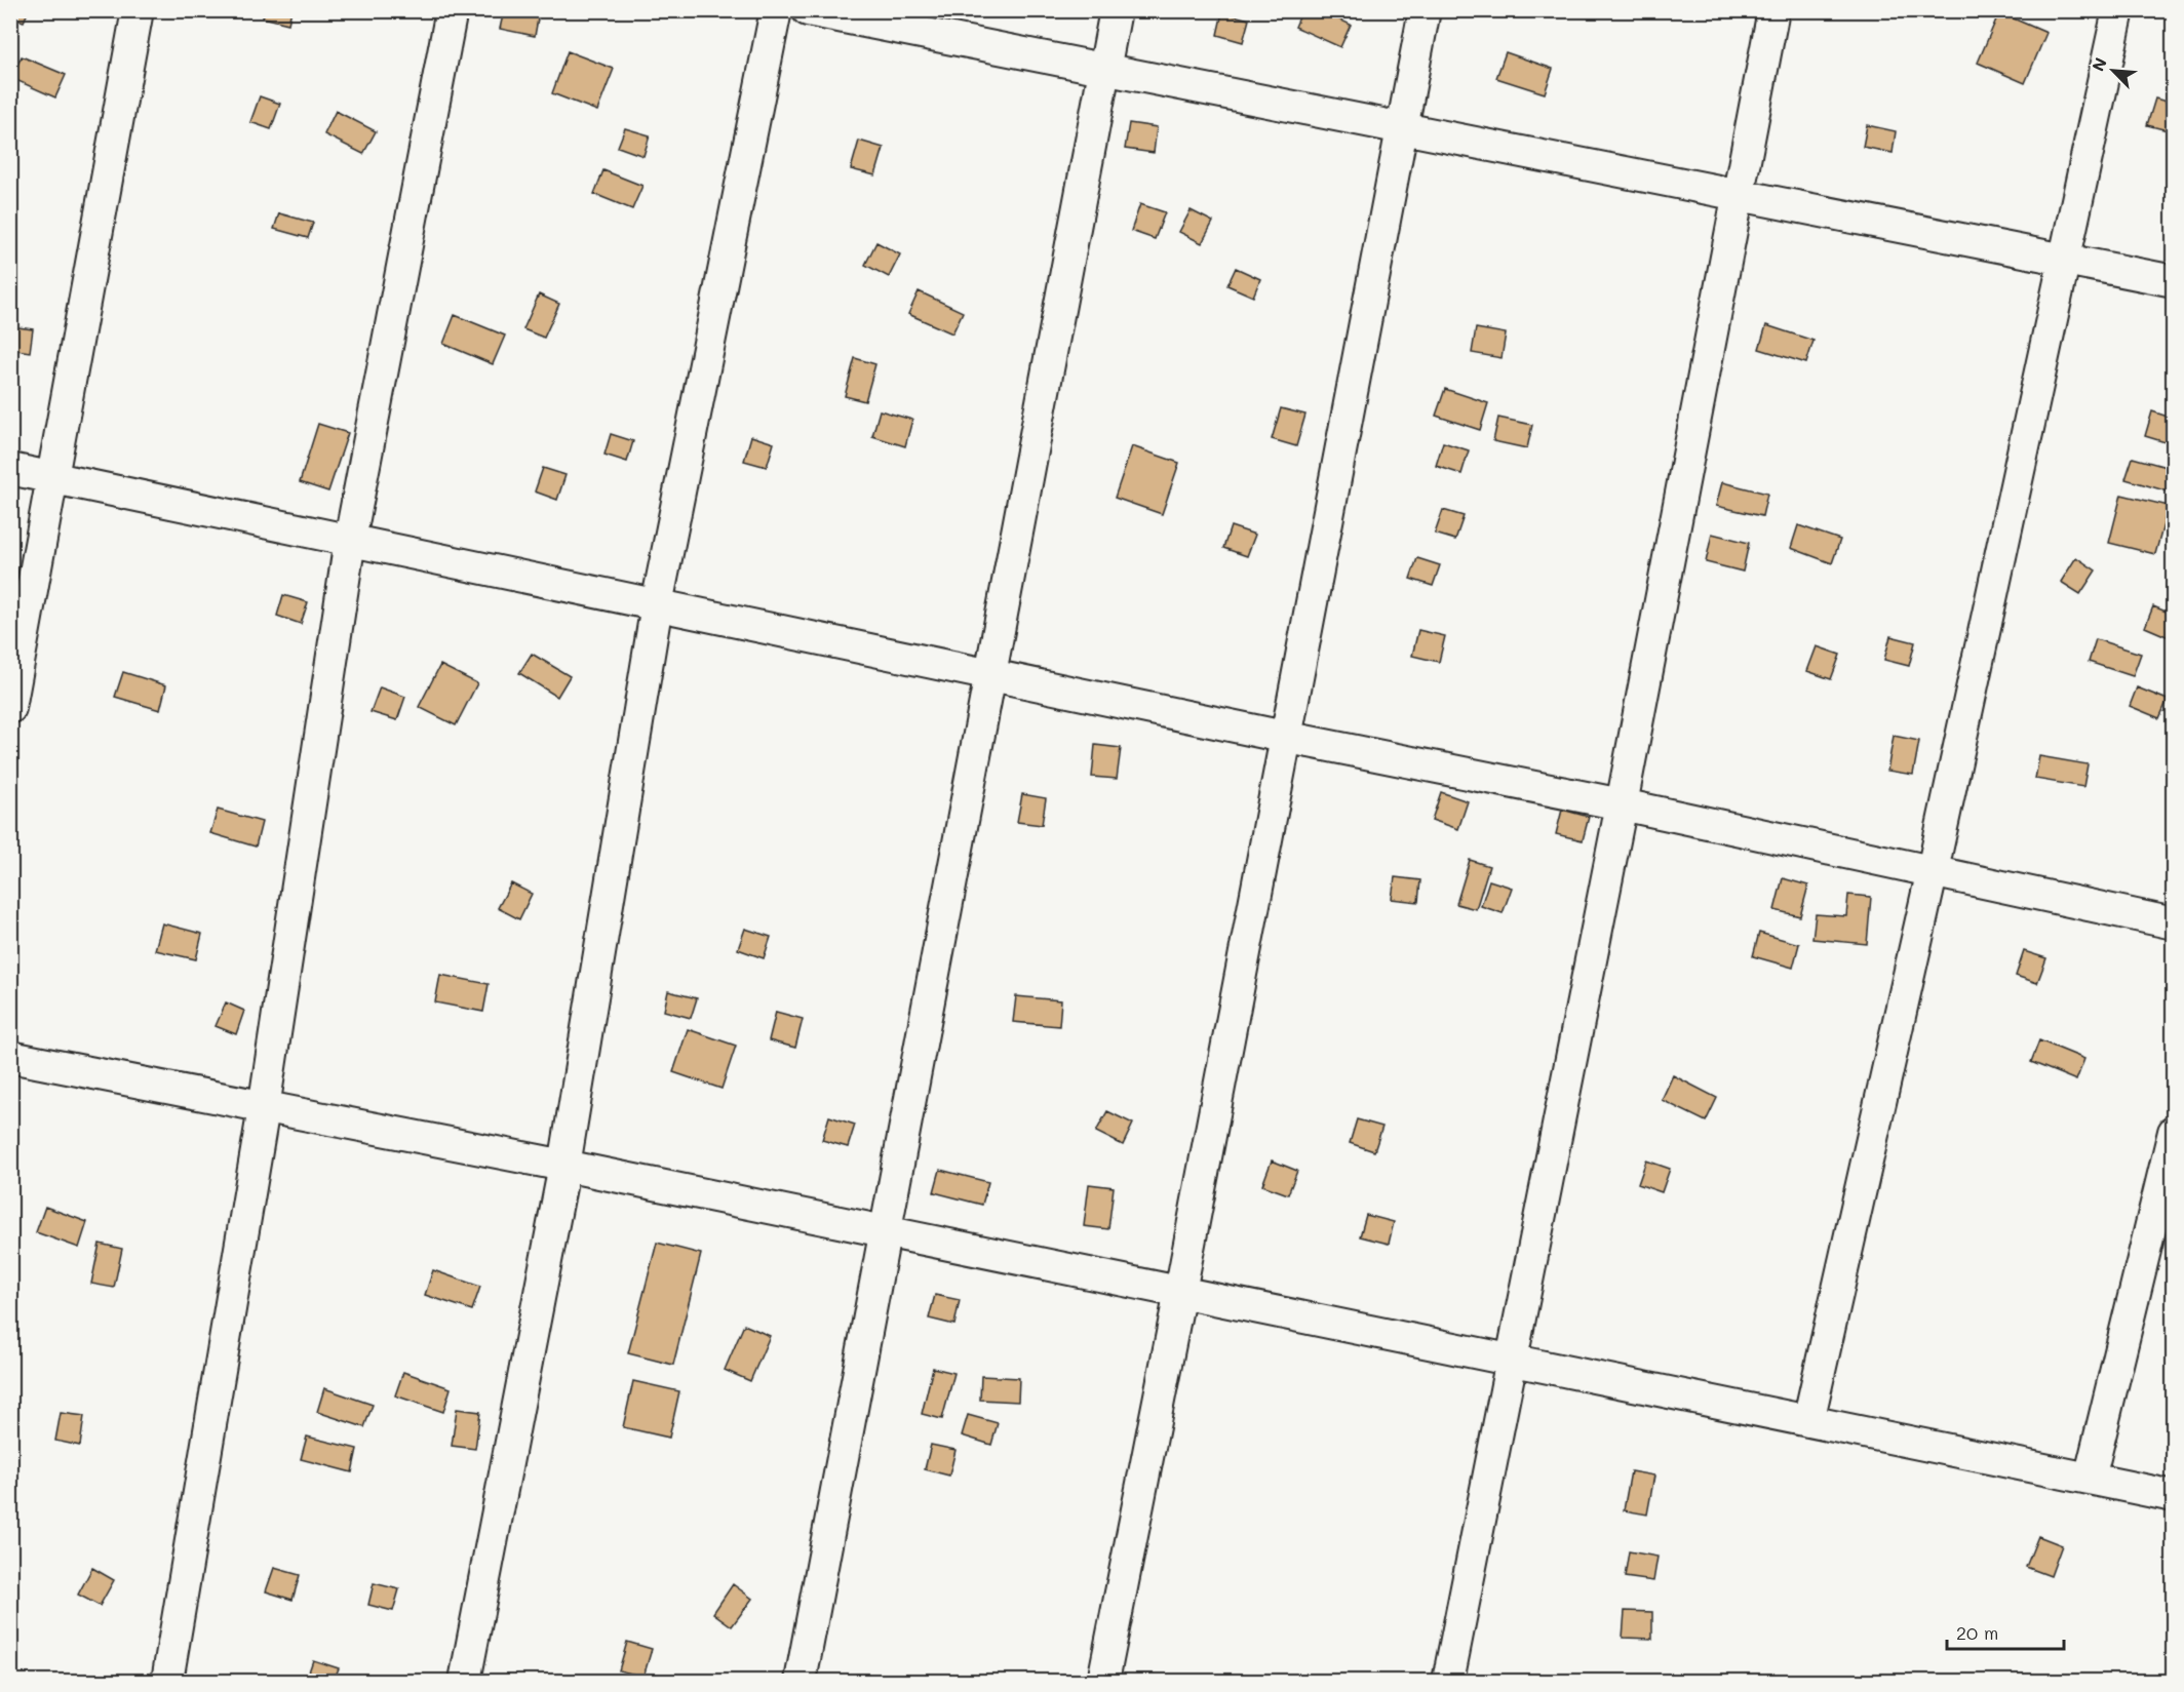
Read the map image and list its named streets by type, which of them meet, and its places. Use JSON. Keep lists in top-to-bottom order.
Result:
{
  "scale_bar": "20 m",
  "north": "top left"
}
